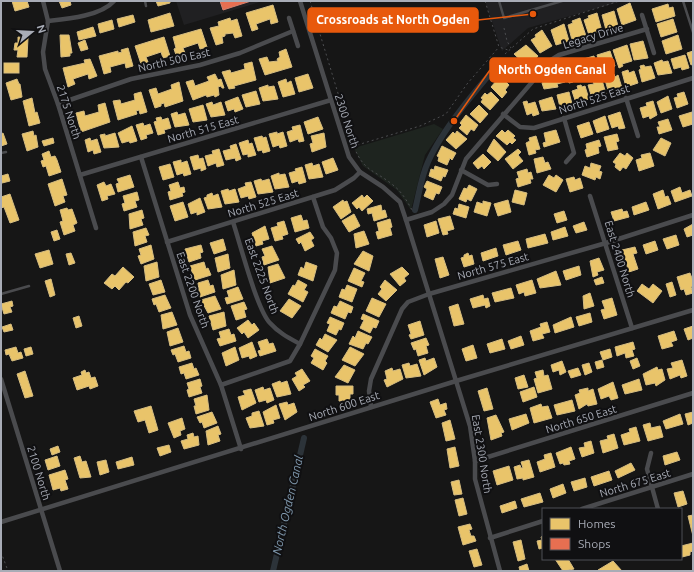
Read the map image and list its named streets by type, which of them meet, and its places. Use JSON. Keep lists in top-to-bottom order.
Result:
{
  "streets": {
    "street": [
      "Legacy Drive",
      "North 500 East",
      "North 525 East",
      "2175 North",
      "2300 North",
      "North 515 East",
      "East 2400 North",
      "North 575 East",
      "East 2225 North",
      "East 2200 North",
      "North 600 East",
      "North 650 East",
      "East 2300 North",
      "2100 North",
      "North 675 East"
    ]
  },
  "crossings": [
    ["Legacy Drive", "North 525 East"],
    ["Legacy Drive", "2300 North"],
    ["North 500 East", "2175 North"],
    ["North 525 East", "2300 North"],
    ["North 525 East", "East 2225 North"],
    ["North 525 East", "East 2200 North"],
    ["2175 North", "North 515 East"],
    ["2300 North", "North 515 East"],
    ["2300 North", "North 575 East"],
    ["2300 North", "East 2300 North"],
    ["North 515 East", "East 2200 North"],
    ["East 2400 North", "North 575 East"],
    ["East 2400 North", "North 600 East"],
    ["North 575 East", "North 600 East"],
    ["North 575 East", "East 2300 North"],
    ["East 2200 North", "North 600 East"],
    ["North 600 East", "East 2300 North"],
    ["North 600 East", "2100 North"],
    ["North 650 East", "East 2300 North"]
  ],
  "water": ["North Ogden Canal"],
  "places": ["Crossroads at North Ogden", "North Ogden Canal"],
  "legend": ["Homes", "Shops"],
  "north": "right"
}
